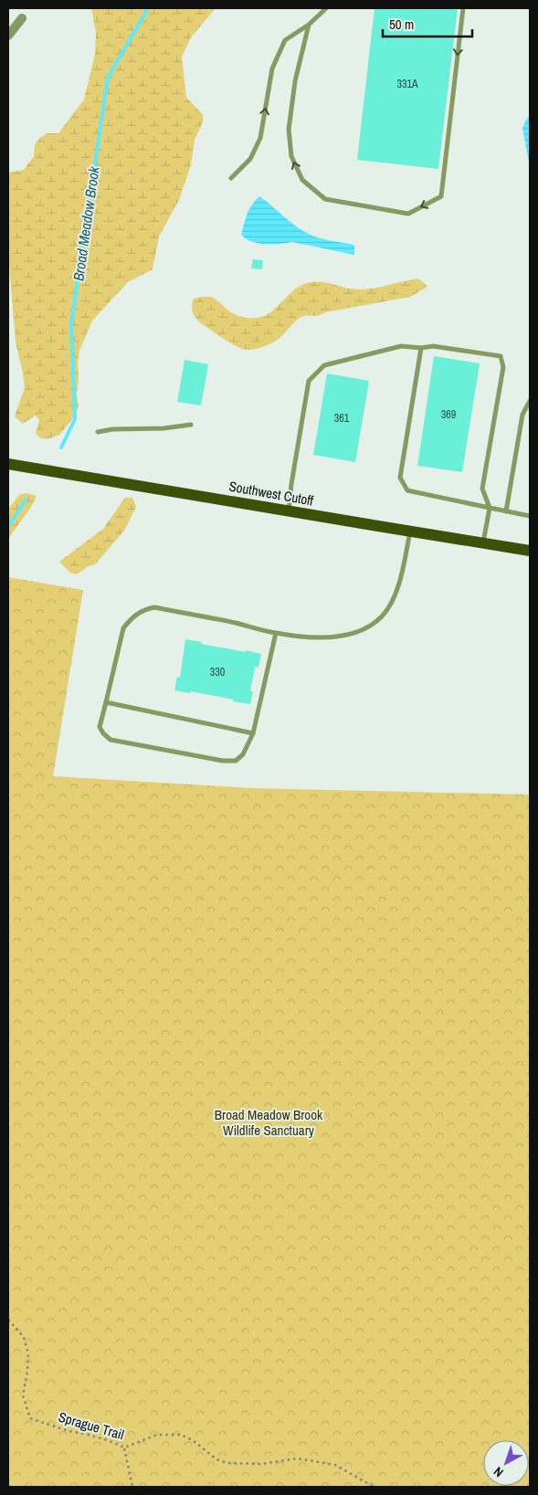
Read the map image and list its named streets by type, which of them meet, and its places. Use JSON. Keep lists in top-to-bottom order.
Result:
{
  "streets": {
    "main road": ["Southwest Cutoff"],
    "path": ["Sprague Trail"]
  },
  "water": ["Broad Meadow Brook"],
  "parks": ["Broad Meadow Brook Wildlife Sanctuary"],
  "house_numbers": [
    "331A",
    "369",
    "361",
    "330"
  ],
  "scale_bar": "50 m",
  "north": "bottom left"
}
